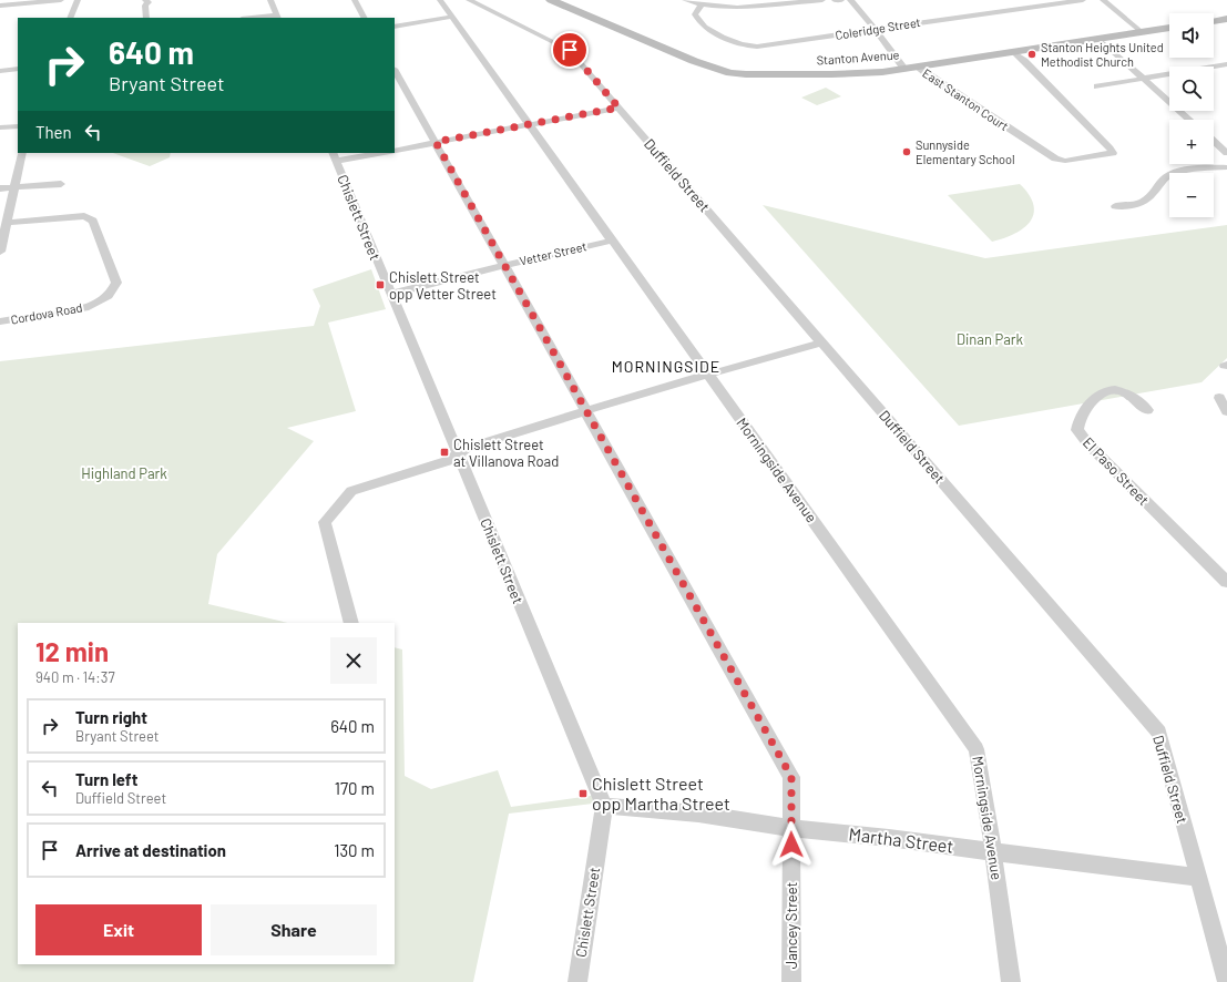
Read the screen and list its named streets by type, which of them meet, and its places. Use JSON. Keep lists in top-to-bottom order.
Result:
{
  "streets": {
    "street": [
      "Coleridge Street",
      "Stanton Avenue",
      "East Stanton Court",
      "Duffield Street",
      "Chislett Street",
      "Vetter Street",
      "Cordova Road",
      "Morningside Avenue",
      "El Paso Street",
      "Martha Street",
      "Jancey Street"
    ]
  },
  "crossings": [
    ["Coleridge Street", "East Stanton Court"],
    ["Stanton Avenue", "East Stanton Court"],
    ["Duffield Street", "Martha Street"],
    ["Chislett Street", "Vetter Street"],
    ["Chislett Street", "Martha Street"],
    ["Vetter Street", "Morningside Avenue"],
    ["Vetter Street", "Jancey Street"],
    ["Morningside Avenue", "Martha Street"],
    ["Martha Street", "Jancey Street"]
  ],
  "districts": ["MORNINGSIDE"],
  "parks": ["Dinan Park", "Highland Park"],
  "places": {
    "other": ["Stanton Heights United Methodist Church", "Sunnyside Elementary School"],
    "transit": ["Chislett Street opp Vetter Street", "Chislett Street at Villanova Road", "Chislett Street opp Martha Street"]
  },
  "page": {
    "map_buttons": ["+", "−"],
    "turn": ["640 m", "Bryant Street"],
    "then": "Then",
    "heading": ["12 min", "940 m · 14:37"],
    "list": [
      {
        "name": "Turn right",
        "note": "Bryant Street",
        "value": "640 m"
      },
      {
        "name": "Turn left",
        "note": "Duffield Street",
        "value": "170 m"
      },
      {
        "name": "Arrive at destination",
        "value": "130 m"
      }
    ],
    "buttons": ["Exit", "Share"]
  }
}
